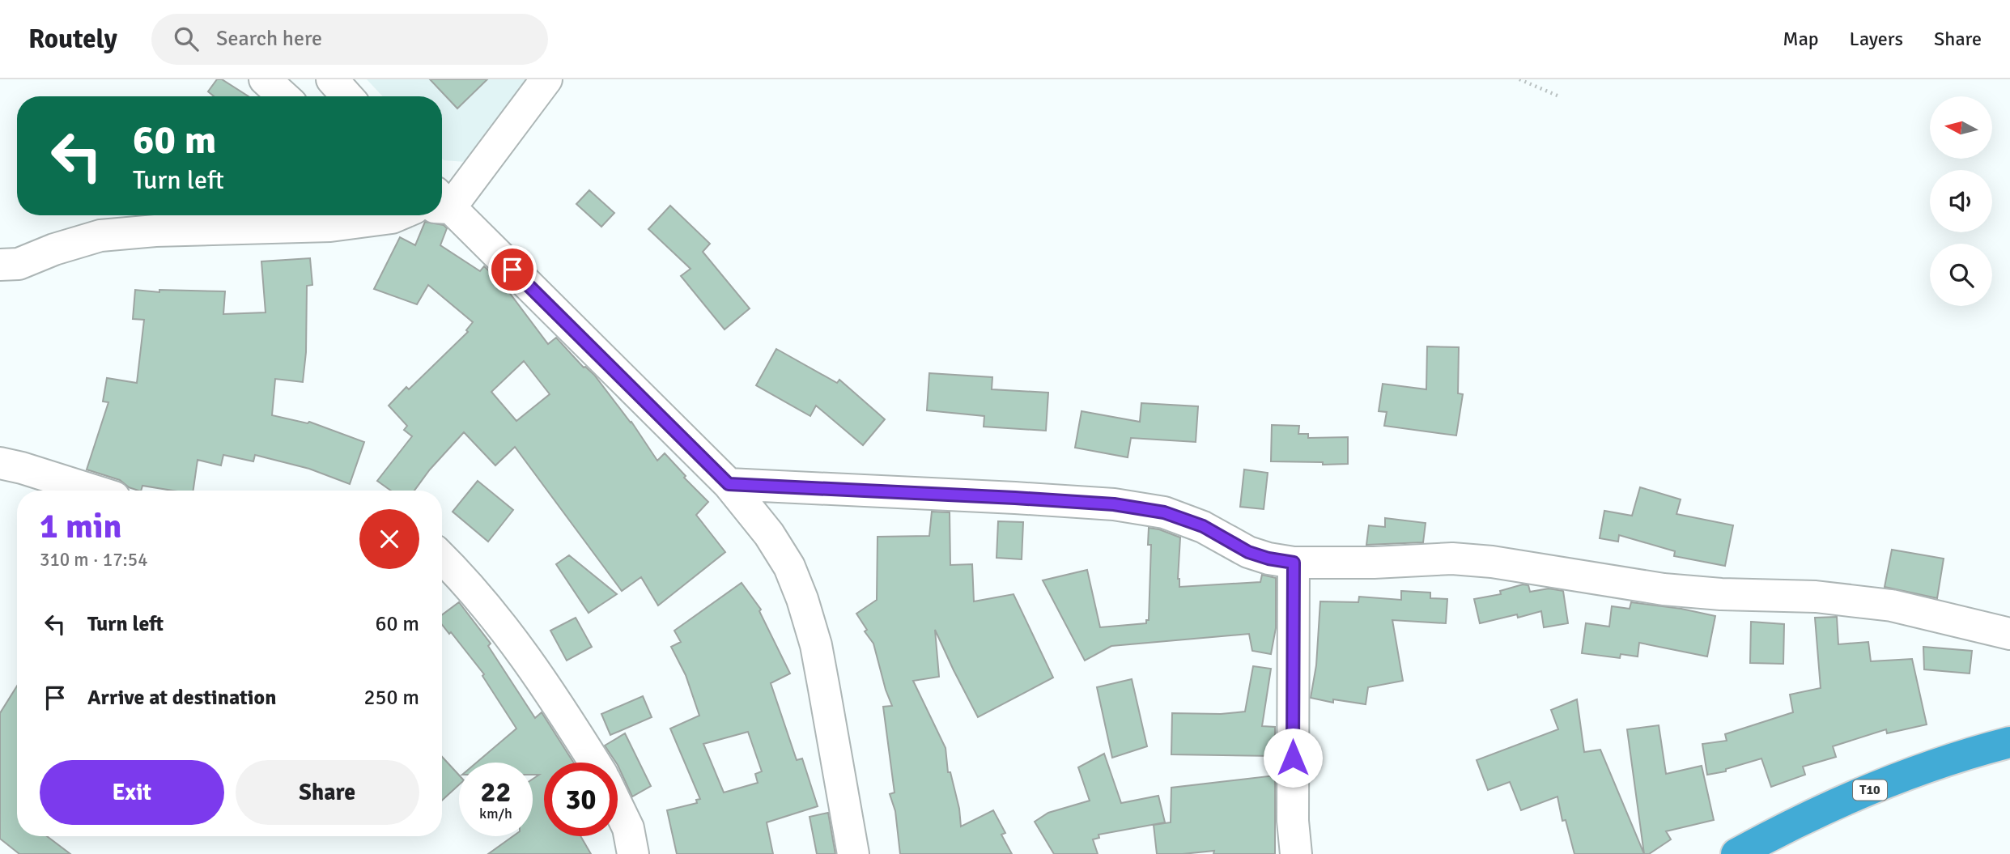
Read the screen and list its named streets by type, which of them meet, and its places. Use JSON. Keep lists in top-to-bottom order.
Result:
{
  "streets": {
    "highway": ["T10"]
  },
  "north": "left",
  "page": {
    "header": "Routely",
    "search": "Search here",
    "nav": ["Map", "Layers", "Share"],
    "turn": ["60 m", "Turn left"],
    "heading": ["1 min", "310 m · 17:54"],
    "list": [
      {
        "name": "Turn left",
        "value": "60 m"
      },
      {
        "name": "Arrive at destination",
        "value": "250 m"
      }
    ],
    "buttons": ["Exit", "Share"],
    "speed": "22 km/h",
    "limit": "30"
  }
}
